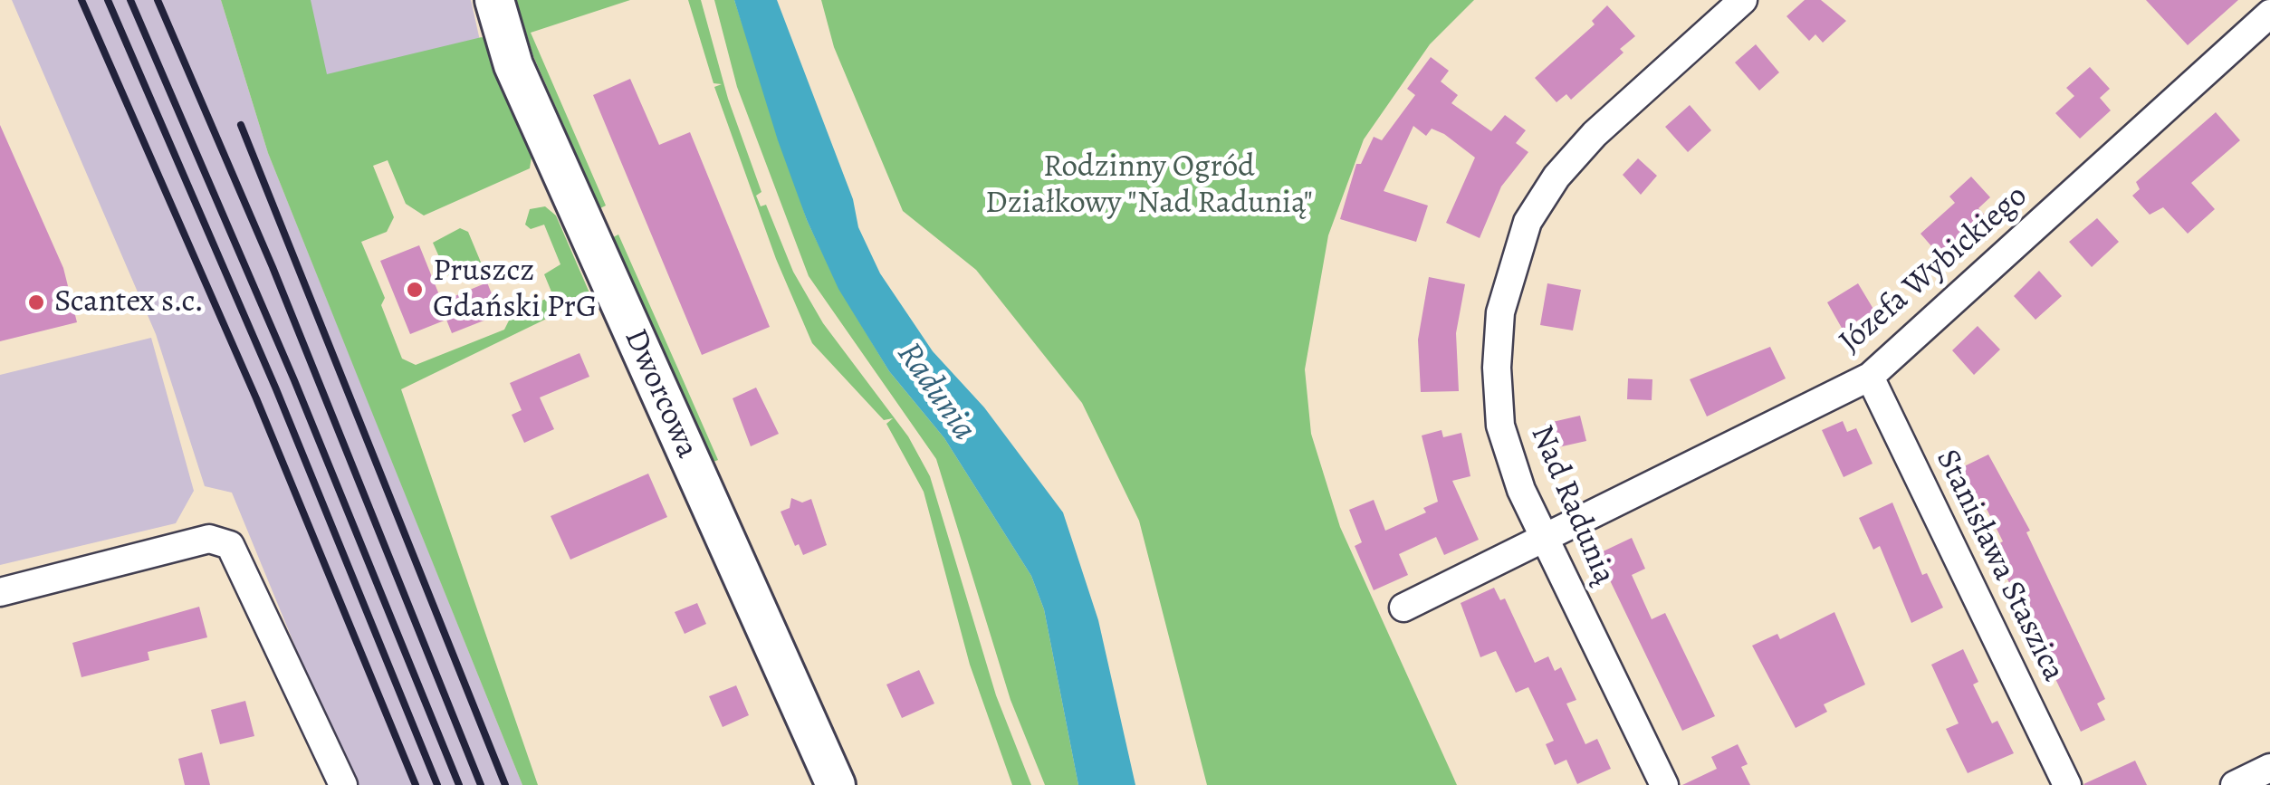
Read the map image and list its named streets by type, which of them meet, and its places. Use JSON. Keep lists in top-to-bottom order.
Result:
{
  "streets": {
    "street": [
      "Józefa Wybickiego",
      "Dworcowa",
      "Nad Radunią",
      "Stanisława Staszica"
    ]
  },
  "crossings": [
    ["Józefa Wybickiego", "Nad Radunią"],
    ["Józefa Wybickiego", "Stanisława Staszica"]
  ],
  "water": ["Radunia"],
  "parks": ["Rodzinny Ogród Działkowy \"Nad Radunią\""],
  "places": ["Pruszcz Gdański PrG", "Scantex s.c."]
}
